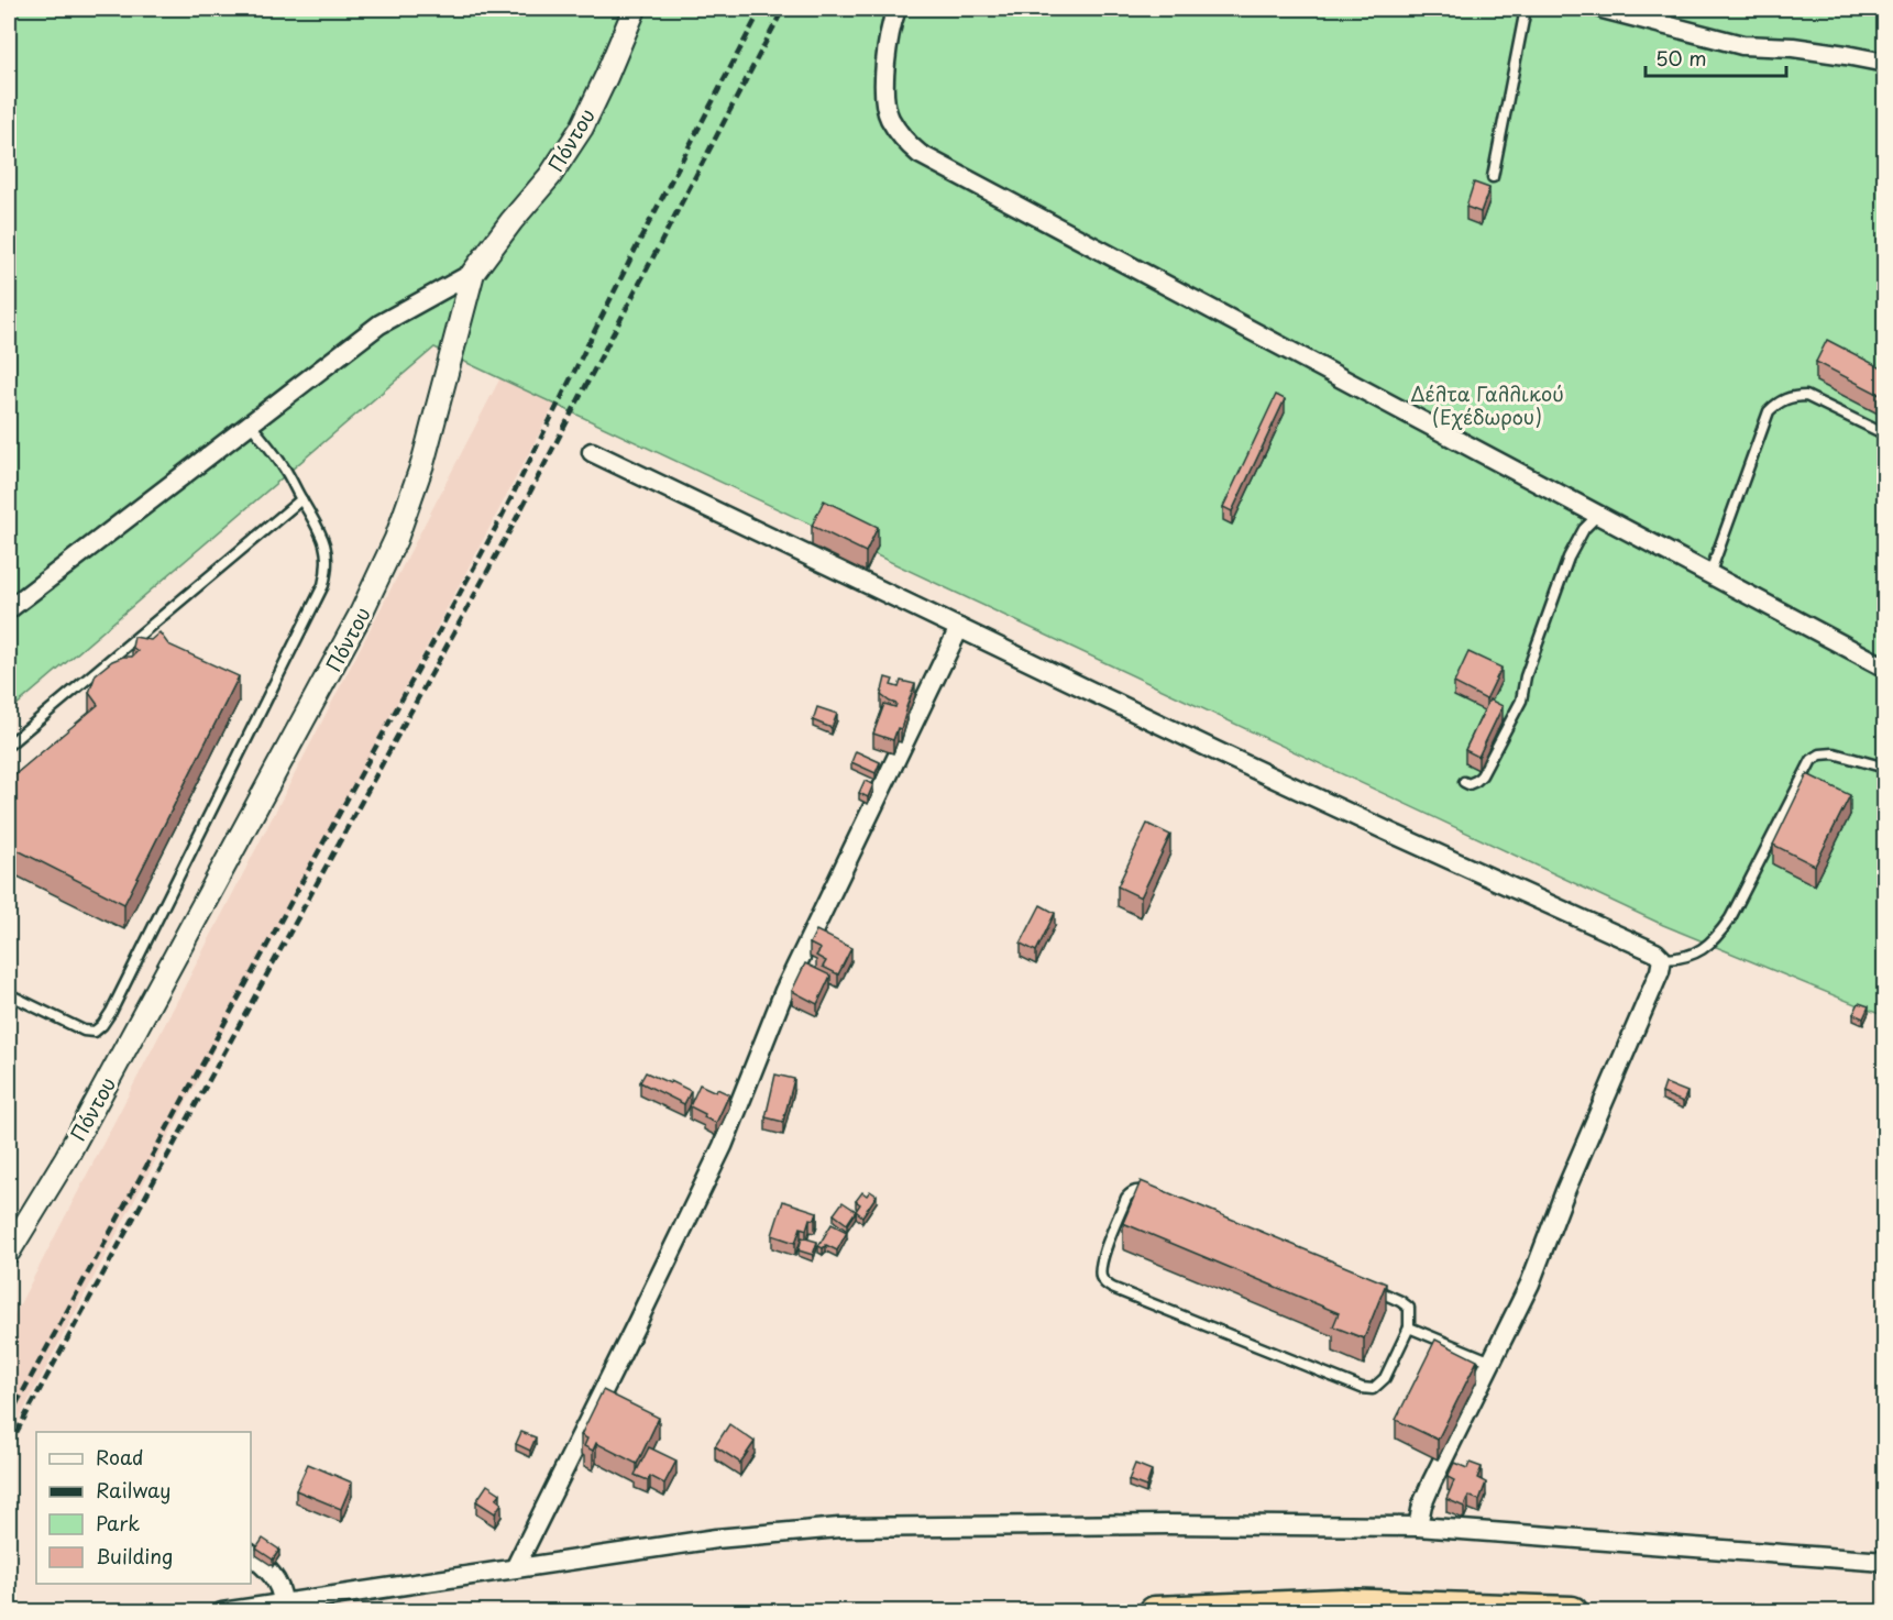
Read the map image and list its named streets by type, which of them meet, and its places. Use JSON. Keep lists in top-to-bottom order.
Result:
{
  "streets": {
    "street": ["Πόντου"]
  },
  "parks": ["Δέλτα Γαλλικού (Εχέδωρου)"],
  "legend": [
    "Road",
    "Railway",
    "Park",
    "Building"
  ],
  "scale_bar": "50 m"
}
